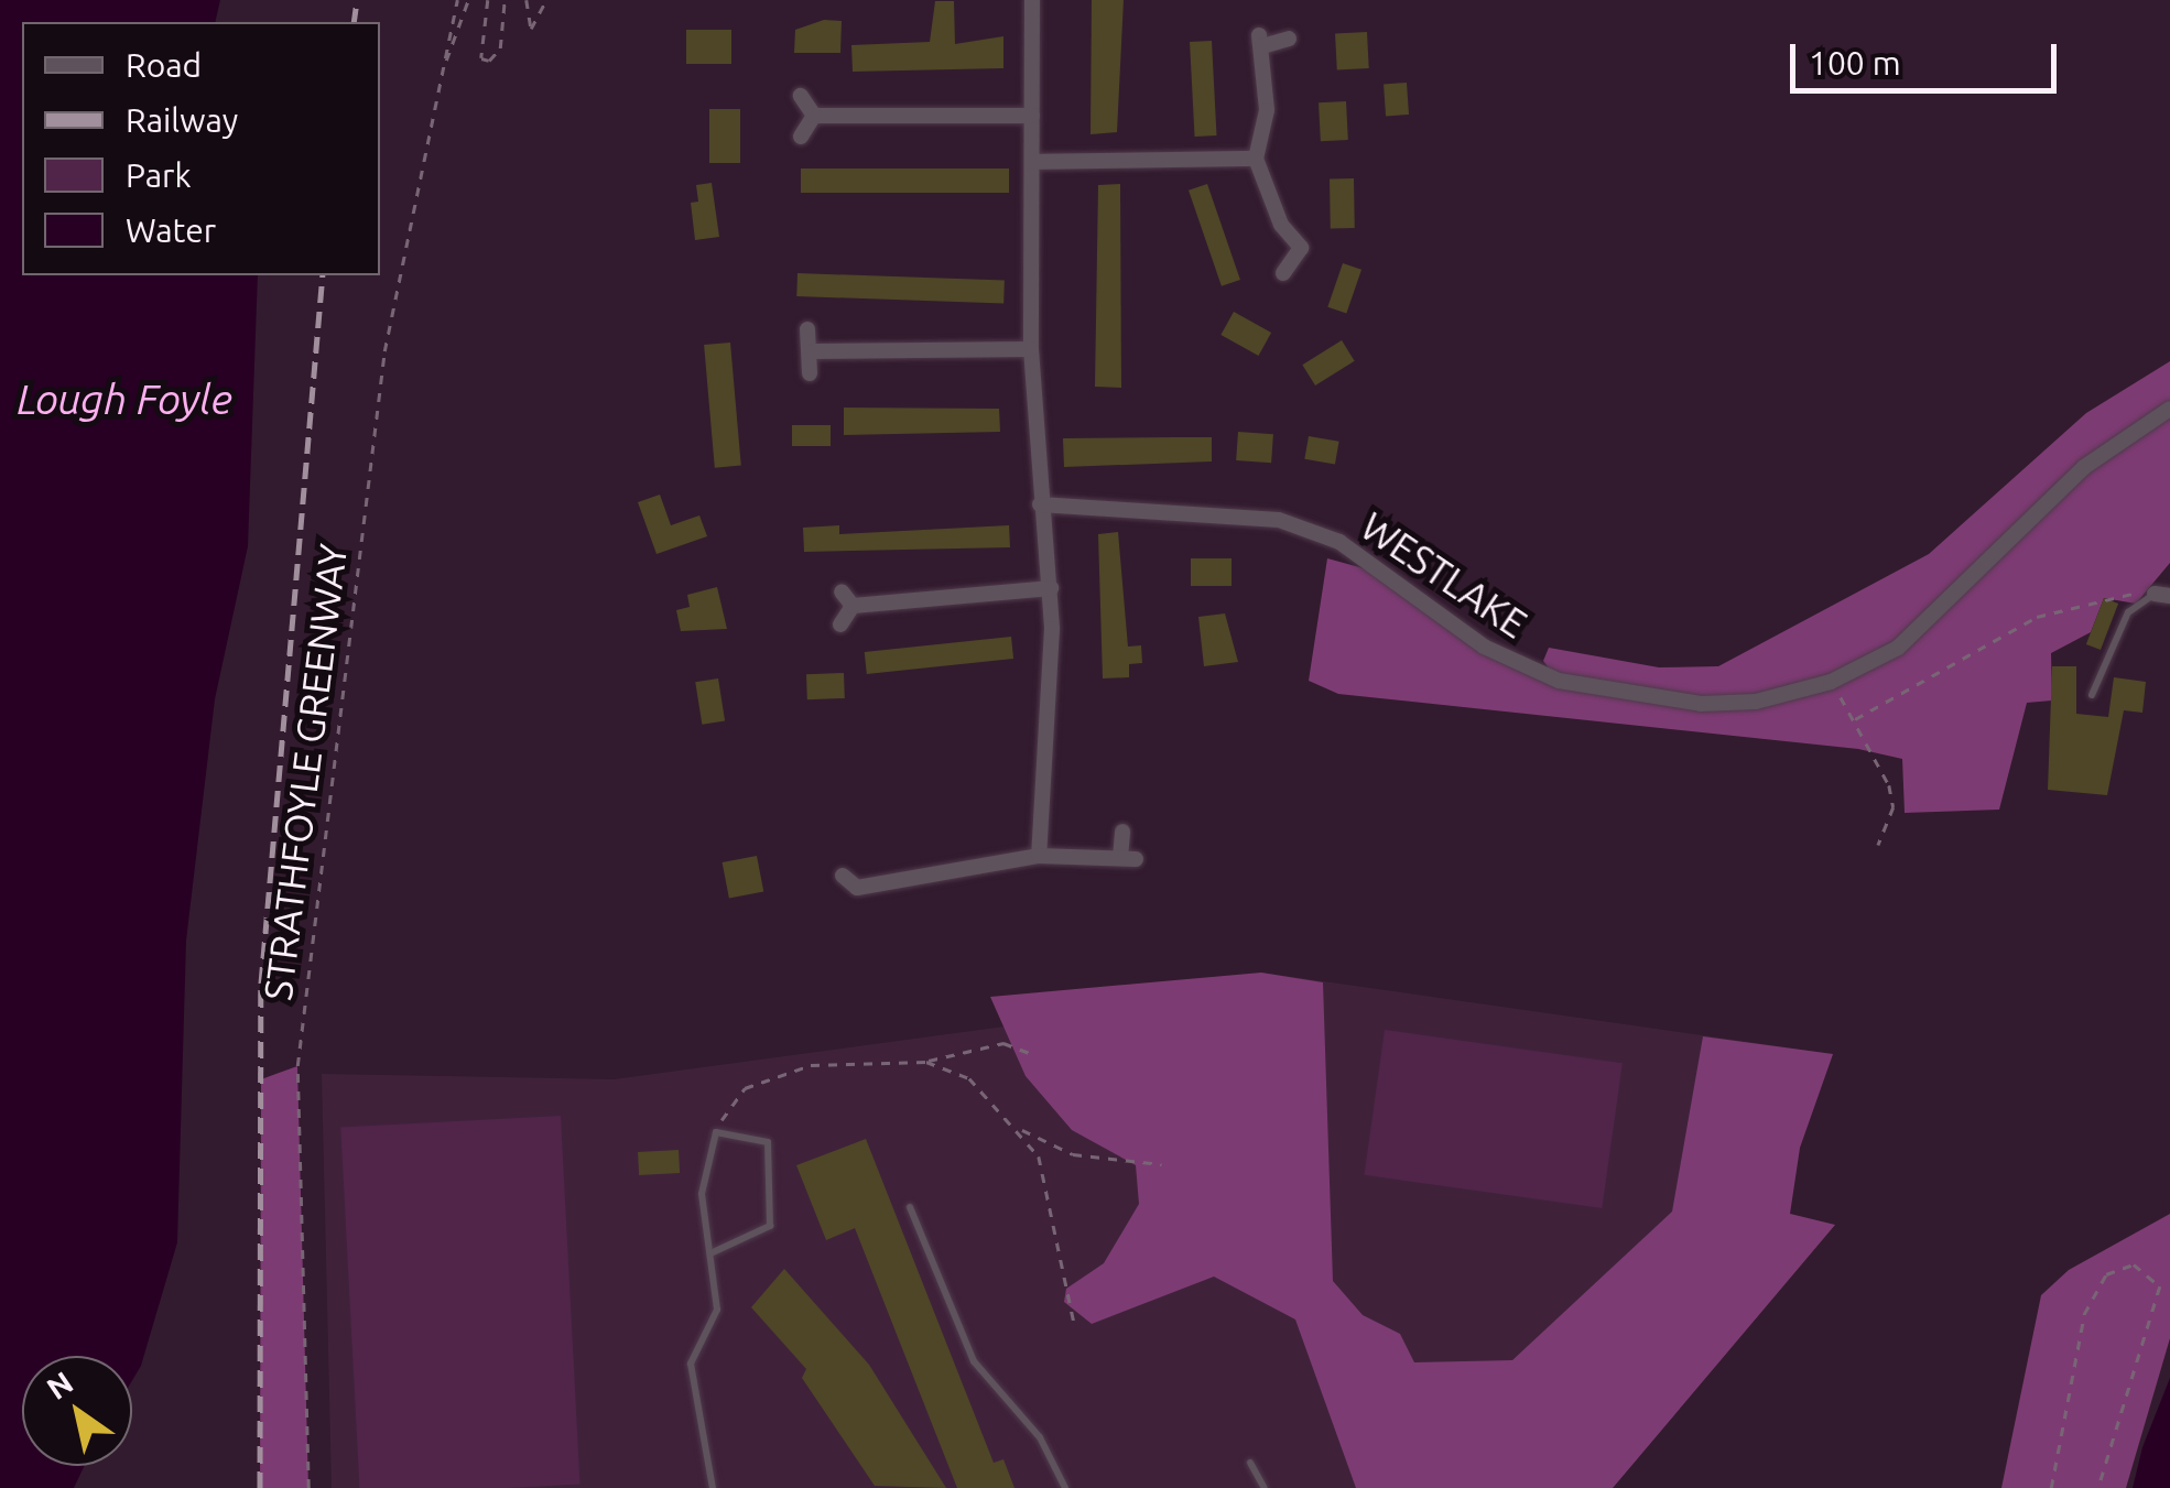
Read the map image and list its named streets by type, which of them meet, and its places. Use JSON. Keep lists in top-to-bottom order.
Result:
{
  "streets": {
    "street": ["WESTLAKE"],
    "path": ["STRATHFOYLE GREENWAY"]
  },
  "water": ["Lough Foyle"],
  "legend": [
    "Road",
    "Railway",
    "Park",
    "Water"
  ],
  "scale_bar": "100 m",
  "north": "top left"
}
